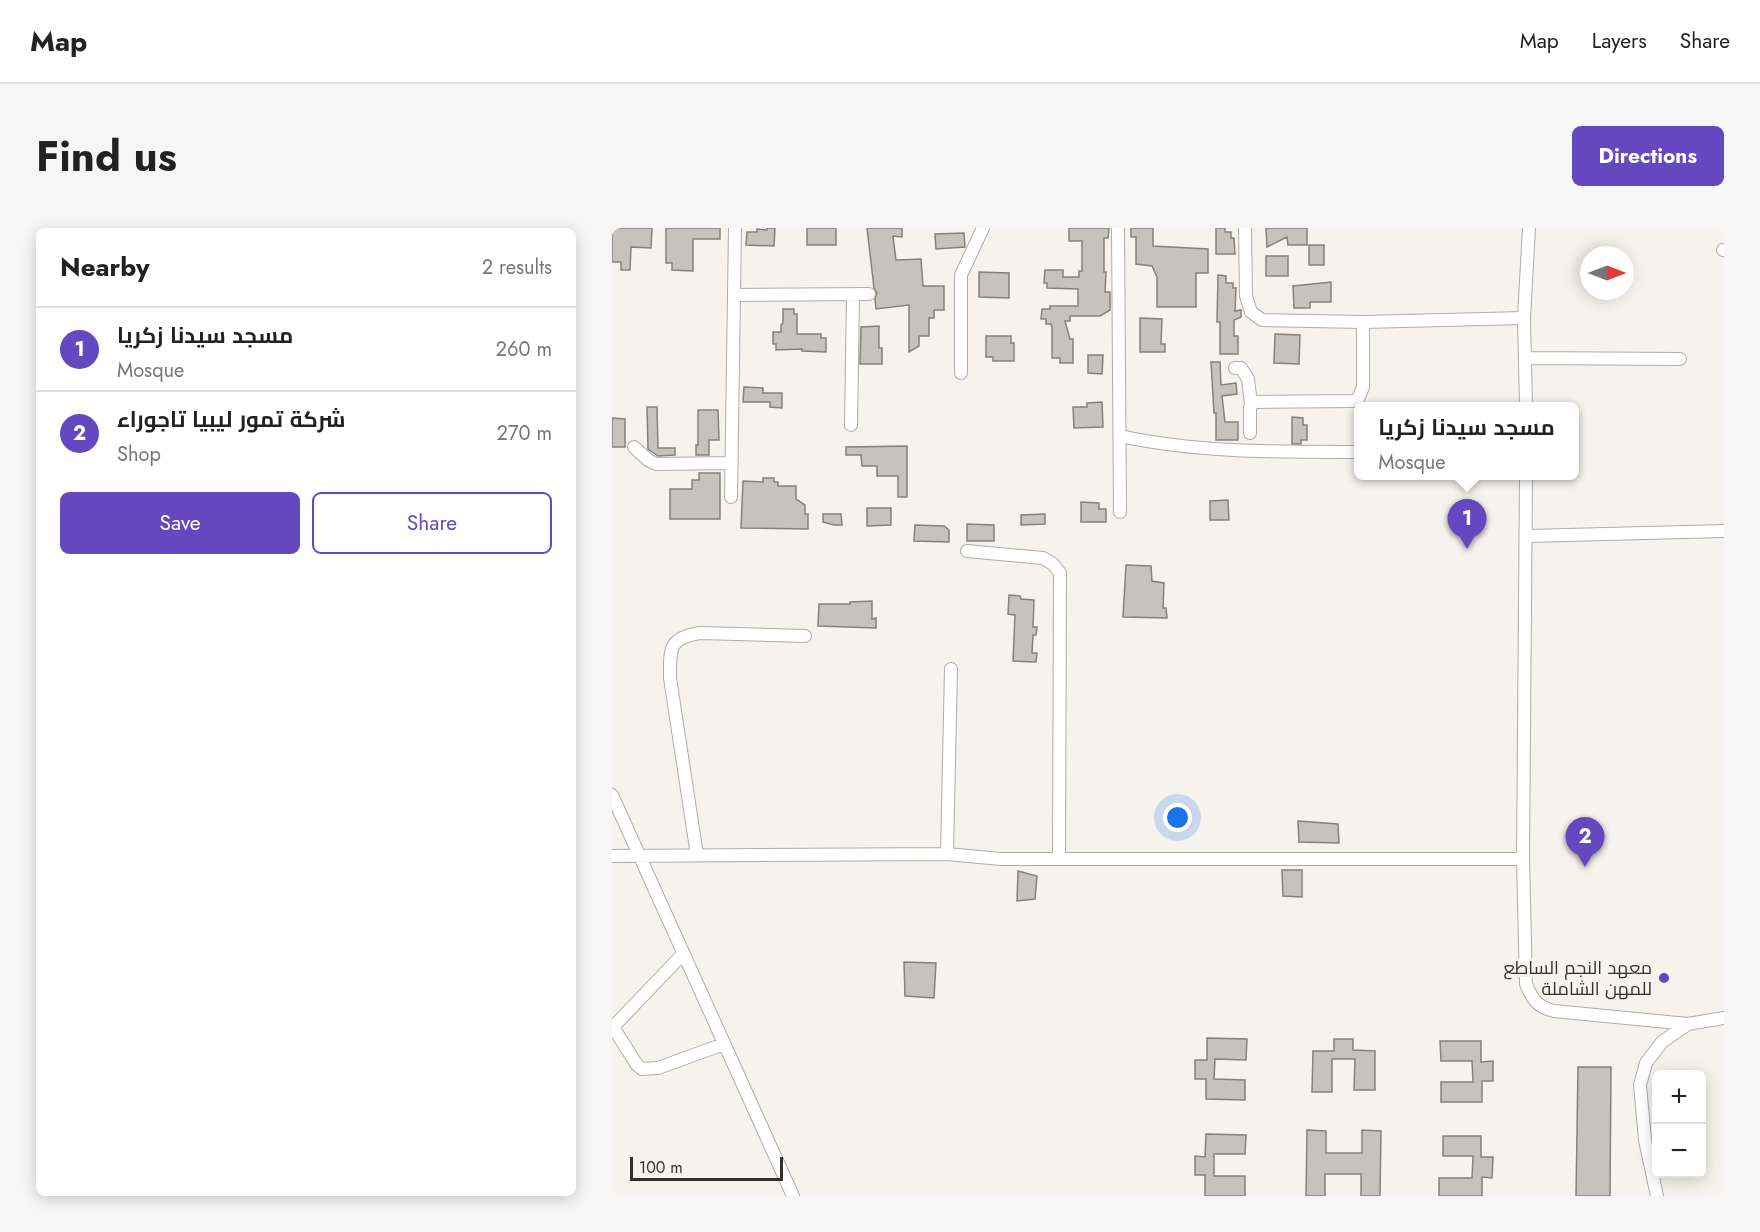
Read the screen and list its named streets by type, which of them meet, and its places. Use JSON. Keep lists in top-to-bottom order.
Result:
{
  "places": ["معهد النجم الساطع للمهن الشاملة"],
  "scale_bar": "100 m",
  "north": "right",
  "page": {
    "header": "Map",
    "nav": ["Map", "Layers", "Share"],
    "title": "Find us",
    "buttons": [
      "Directions",
      ["Save", "Share"]
    ],
    "heading": ["Nearby", "2 results"],
    "list": [
      {
        "mark": "1",
        "name": "مسجد سيدنا زكريا",
        "note": "Mosque",
        "value": "260 m"
      },
      {
        "mark": "2",
        "name": "شركة تمور ليبيا تاجوراء",
        "note": "Shop",
        "value": "270 m"
      }
    ],
    "popup": ["مسجد سيدنا زكريا", "Mosque"],
    "pins": ["1", "2"],
    "map_buttons": ["+", "−"],
    "scale": "100 m"
  }
}
